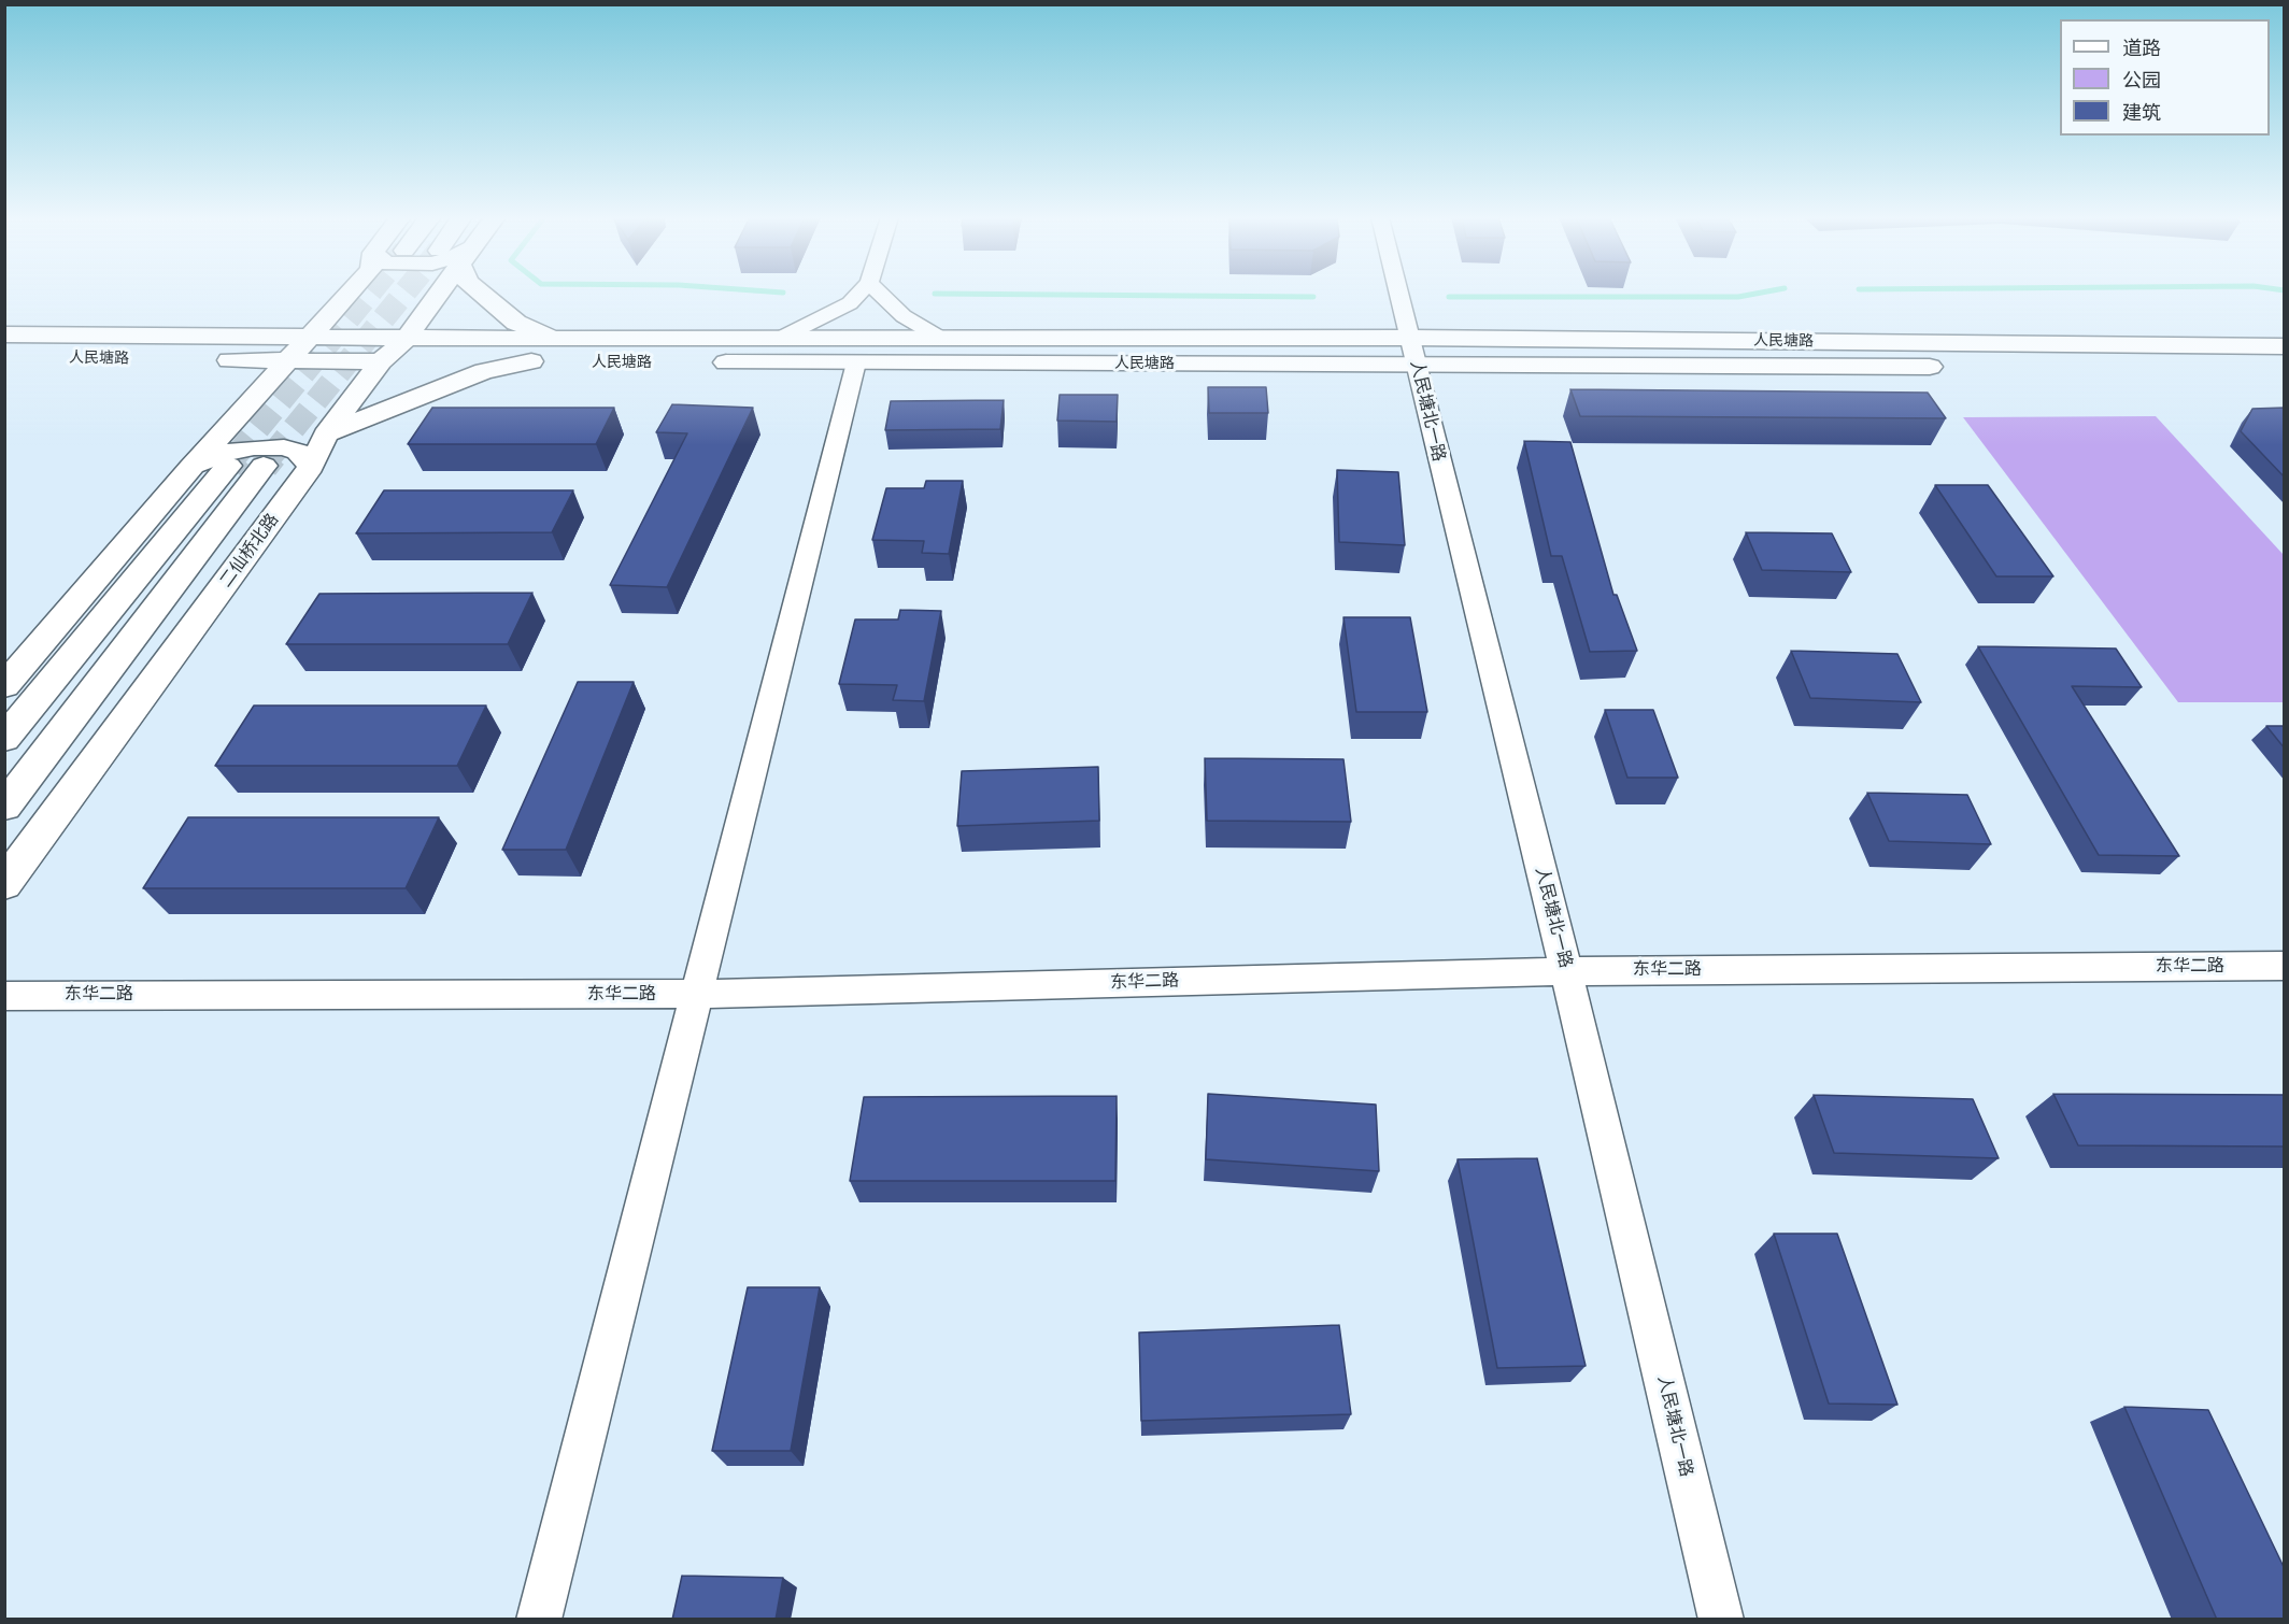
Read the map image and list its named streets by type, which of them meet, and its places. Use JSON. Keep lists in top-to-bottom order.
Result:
{
  "streets": {
    "main road": ["人民塘路", "二仙桥北路"],
    "street": ["人民塘北一路", "东华二路"]
  },
  "crossings": [
    ["人民塘路", "人民塘北一路"],
    ["人民塘路", "二仙桥北路"],
    ["人民塘北一路", "东华二路"]
  ],
  "legend": ["道路", "公园", "建筑"]
}
